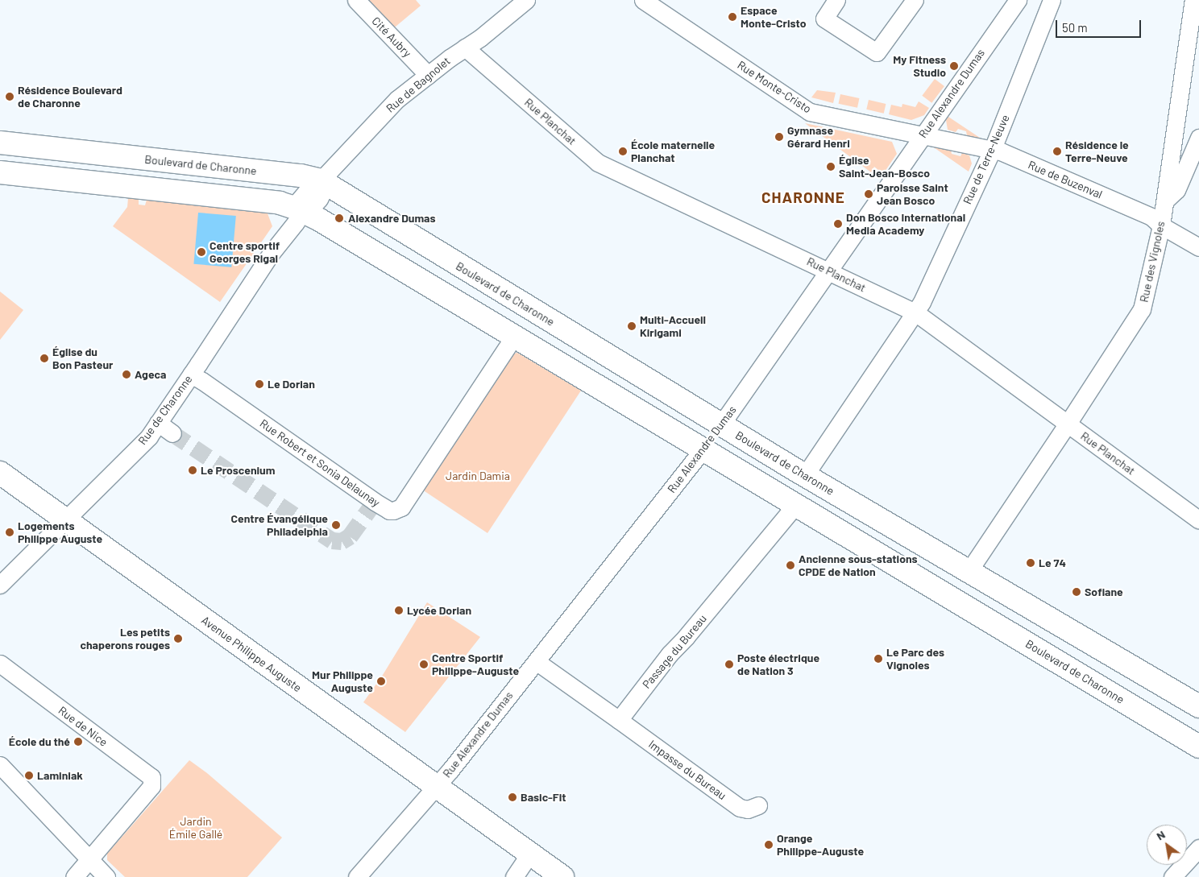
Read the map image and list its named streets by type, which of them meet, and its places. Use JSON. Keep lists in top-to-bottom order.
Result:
{
  "streets": {
    "main road": ["Rue Alexandre Dumas", "Boulevard de Charonne", "Avenue Philippe Auguste"],
    "street": [
      "Cité Aubry",
      "Rue de Bagnolet",
      "Rue Monte-Cristo",
      "Rue Planchat",
      "Rue de Terre-Neuve",
      "Rue de Buzenval",
      "Rue des Vignoles",
      "Rue de Charonne",
      "Rue Robert et Sonia Delaunay",
      "Passage du Bureau",
      "Rue de Nice",
      "Impasse du Bureau"
    ]
  },
  "crossings": [
    ["Cité Aubry", "Rue de Bagnolet"],
    ["Rue de Bagnolet", "Rue Planchat"],
    ["Rue de Bagnolet", "Boulevard de Charonne"],
    ["Rue de Bagnolet", "Rue de Charonne"],
    ["Rue Monte-Cristo", "Rue Alexandre Dumas"],
    ["Rue Monte-Cristo", "Rue de Buzenval"],
    ["Rue Alexandre Dumas", "Rue Planchat"],
    ["Rue Alexandre Dumas", "Boulevard de Charonne"],
    ["Rue Alexandre Dumas", "Rue de Buzenval"],
    ["Rue Alexandre Dumas", "Avenue Philippe Auguste"],
    ["Rue Planchat", "Rue de Terre-Neuve"],
    ["Rue Planchat", "Rue des Vignoles"],
    ["Rue de Terre-Neuve", "Boulevard de Charonne"],
    ["Rue de Terre-Neuve", "Rue de Buzenval"],
    ["Boulevard de Charonne", "Rue des Vignoles"],
    ["Boulevard de Charonne", "Rue de Charonne"],
    ["Boulevard de Charonne", "Rue Robert et Sonia Delaunay"],
    ["Boulevard de Charonne", "Passage du Bureau"],
    ["Rue de Buzenval", "Rue des Vignoles"],
    ["Rue de Charonne", "Rue Robert et Sonia Delaunay"],
    ["Rue de Charonne", "Avenue Philippe Auguste"],
    ["Passage du Bureau", "Impasse du Bureau"]
  ],
  "districts": ["CHARONNE"],
  "parks": ["Jardin Damia", "Jardin Émile Gallé"],
  "places": [
    "Espace Monte-Cristo",
    "My Fitness Studio",
    "Résidence Boulevard de Charonne",
    "Gymnase Gérard Henri",
    "École maternelle Planchat",
    "Résidence le Terre-Neuve",
    "Église Saint-Jean-Bosco",
    "Paroisse Saint Jean Bosco",
    "Alexandre Dumas",
    "Don Bosco International Media Academy",
    "Centre sportif Georges Rigal",
    "Multi-Accueil Kirigami",
    "Église du Bon Pasteur",
    "Ageca",
    "Le Dorian",
    "Le Proscenium",
    "Centre Évangélique Philadelphia",
    "Logements Philippe Auguste",
    "Le 74",
    "Ancienne sous-stations CPDE de Nation",
    "Sofiane",
    "Lycée Dorian",
    "Les petits chaperons rouges",
    "Le Parc des Vignoles",
    "Centre Sportif Philippe-Auguste",
    "Poste électrique de Nation 3",
    "Mur Philippe Auguste",
    "École du thé",
    "Laminiak",
    "Basic-Fit",
    "Orange Philippe-Auguste"
  ],
  "scale_bar": "50 m",
  "north": "top left"
}
